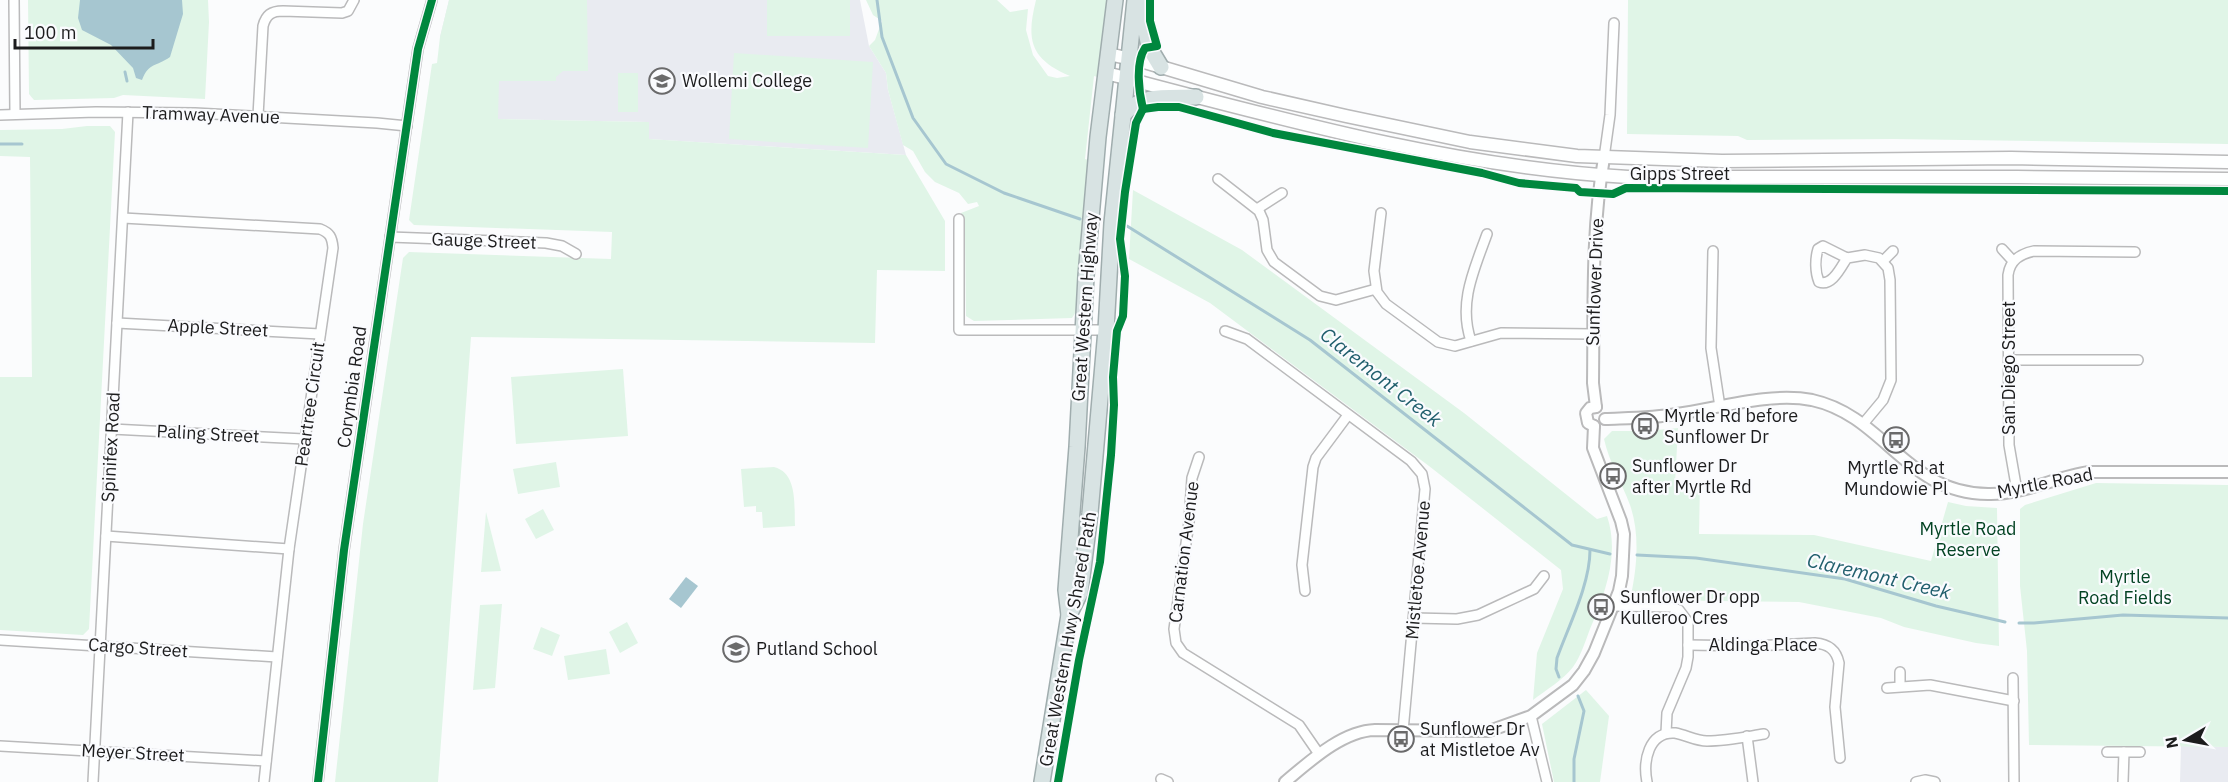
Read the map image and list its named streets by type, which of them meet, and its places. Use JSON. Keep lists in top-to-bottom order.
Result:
{
  "streets": {
    "highway": ["Great Western Highway"],
    "main road": ["Gipps Street"],
    "street": [
      "Tramway Avenue",
      "Gauge Street",
      "Sunflower Drive",
      "Apple Street",
      "San Diego Street",
      "Corymbia Road",
      "Peartree Circuit",
      "Paling Street",
      "Spinifex Road",
      "Myrtle Road",
      "Carnation Avenue",
      "Mistletoe Avenue",
      "Aldinga Place",
      "Cargo Street",
      "Meyer Street"
    ],
    "cycle path": ["Great Western Hwy Shared Path"]
  },
  "crossings": [
    ["Tramway Avenue", "Corymbia Road"],
    ["Tramway Avenue", "Spinifex Road"],
    ["Gipps Street", "Sunflower Drive"],
    ["Gipps Street", "Great Western Highway"],
    ["Gauge Street", "Corymbia Road"],
    ["Sunflower Drive", "Myrtle Road"],
    ["Apple Street", "Peartree Circuit"],
    ["Apple Street", "Spinifex Road"],
    ["San Diego Street", "Myrtle Road"],
    ["Peartree Circuit", "Paling Street"],
    ["Peartree Circuit", "Spinifex Road"],
    ["Peartree Circuit", "Cargo Street"],
    ["Peartree Circuit", "Meyer Street"],
    ["Paling Street", "Spinifex Road"],
    ["Spinifex Road", "Cargo Street"],
    ["Spinifex Road", "Meyer Street"]
  ],
  "water": ["Claremont Creek"],
  "parks": ["Myrtle Road Reserve", "Myrtle Road Fields"],
  "places": {
    "school or university": ["Wollemi College", "Putland School"],
    "bus stop": [
      "Myrtle Rd before Sunflower Dr",
      "Myrtle Rd at Mundowie Pl",
      "Sunflower Dr after Myrtle Rd",
      "Sunflower Dr opp Kulleroo Cres",
      "Sunflower Dr at Mistletoe Av"
    ]
  },
  "scale_bar": "100 m",
  "north": "left"
}
